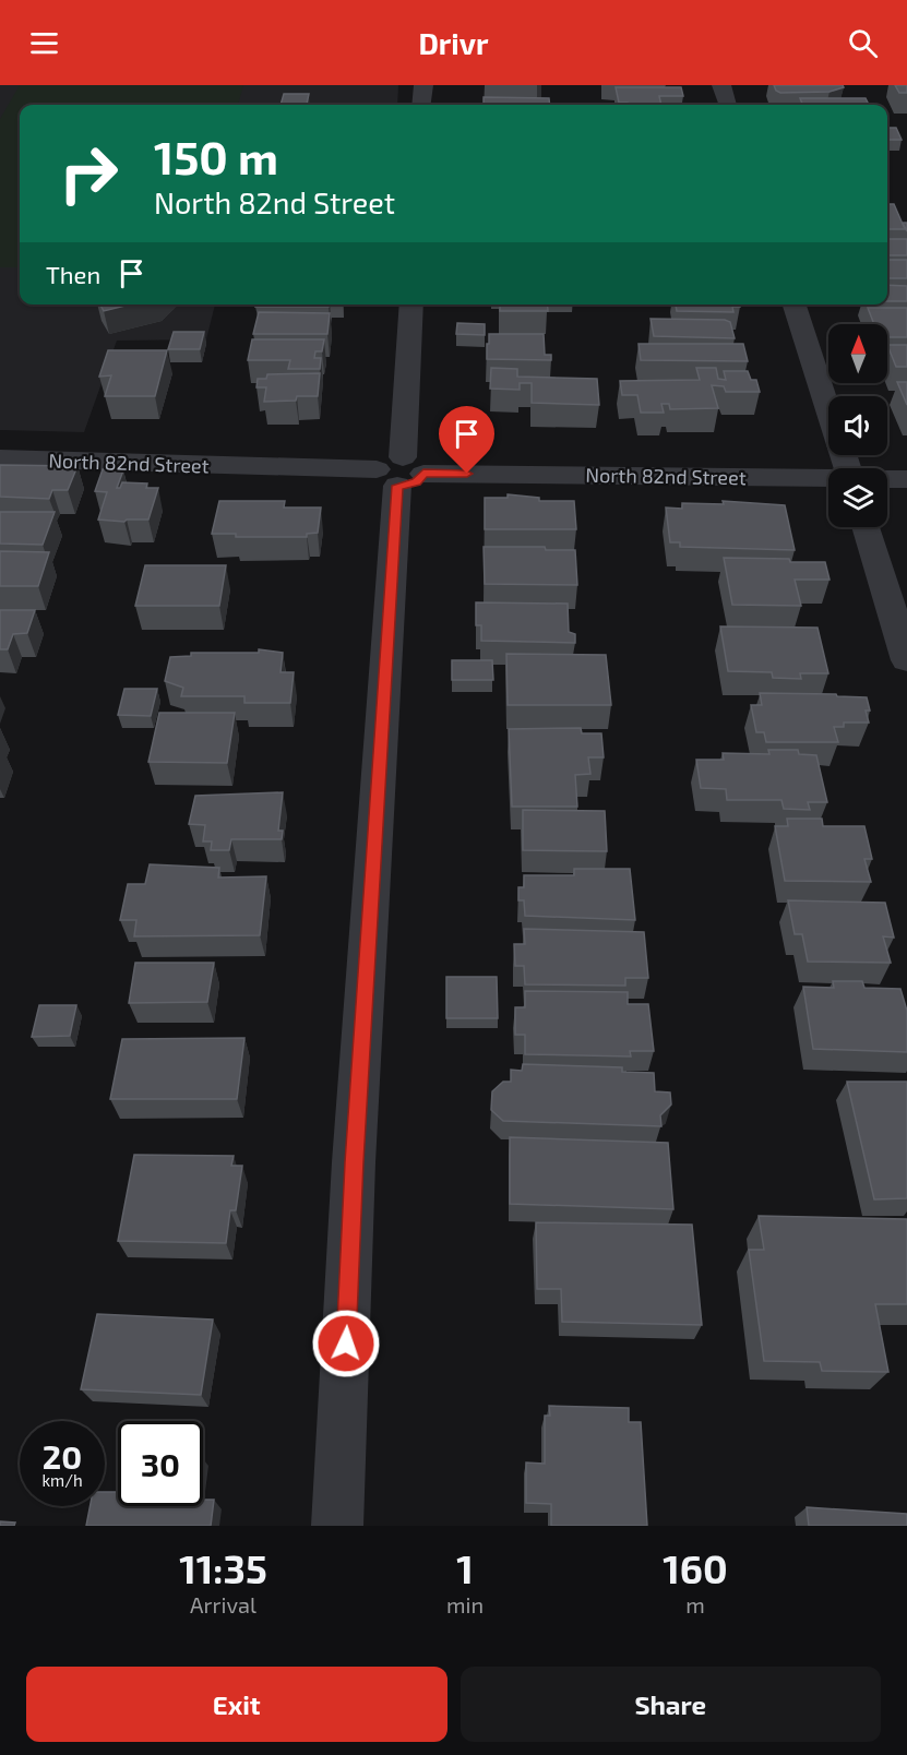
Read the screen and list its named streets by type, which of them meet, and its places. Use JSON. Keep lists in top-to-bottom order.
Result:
{
  "streets": {
    "street": ["North 82nd Street"]
  },
  "north": "top",
  "page": {
    "header": "Drivr",
    "turn": ["150 m", "North 82nd Street"],
    "then": "Then",
    "speed": "20 km/h",
    "limit": "30",
    "eta": [
      "11:35",
      "Arrival",
      "1",
      "min",
      "160",
      "m"
    ],
    "buttons": ["Exit", "Share"]
  }
}
